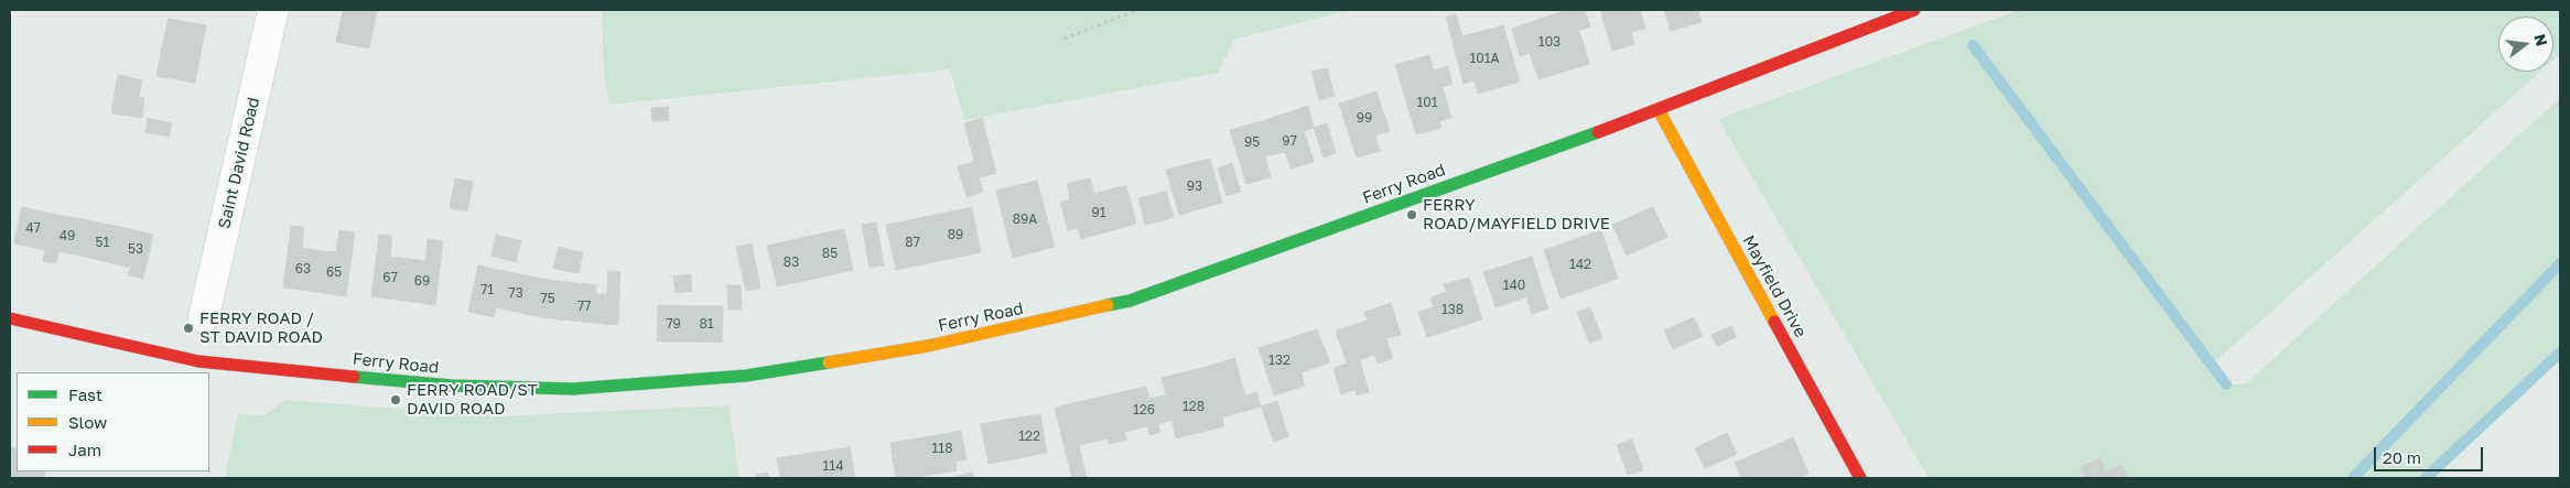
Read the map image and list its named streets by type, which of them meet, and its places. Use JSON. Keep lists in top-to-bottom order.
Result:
{
  "streets": {
    "street": ["Saint David Road", "Ferry Road", "Mayfield Drive"]
  },
  "crossings": [
    ["Ferry Road", "Mayfield Drive"]
  ],
  "places": ["FERRY ROAD/MAYFIELD DRIVE", "FERRY ROAD / ST DAVID ROAD", "FERRY ROAD/ST DAVID ROAD"],
  "house_numbers": [
    "103",
    "101A",
    "101",
    "99",
    "97",
    "95",
    "93",
    "91",
    "89A",
    "47",
    "89",
    "49",
    "51",
    "87",
    "53",
    "85",
    "83",
    "142",
    "63",
    "65",
    "67",
    "69",
    "140",
    "71",
    "73",
    "75",
    "77",
    "138",
    "79",
    "81",
    "132",
    "128",
    "126",
    "122",
    "118",
    "114"
  ],
  "legend": ["Fast", "Slow", "Jam"],
  "scale_bar": "20 m",
  "north": "right"
}
